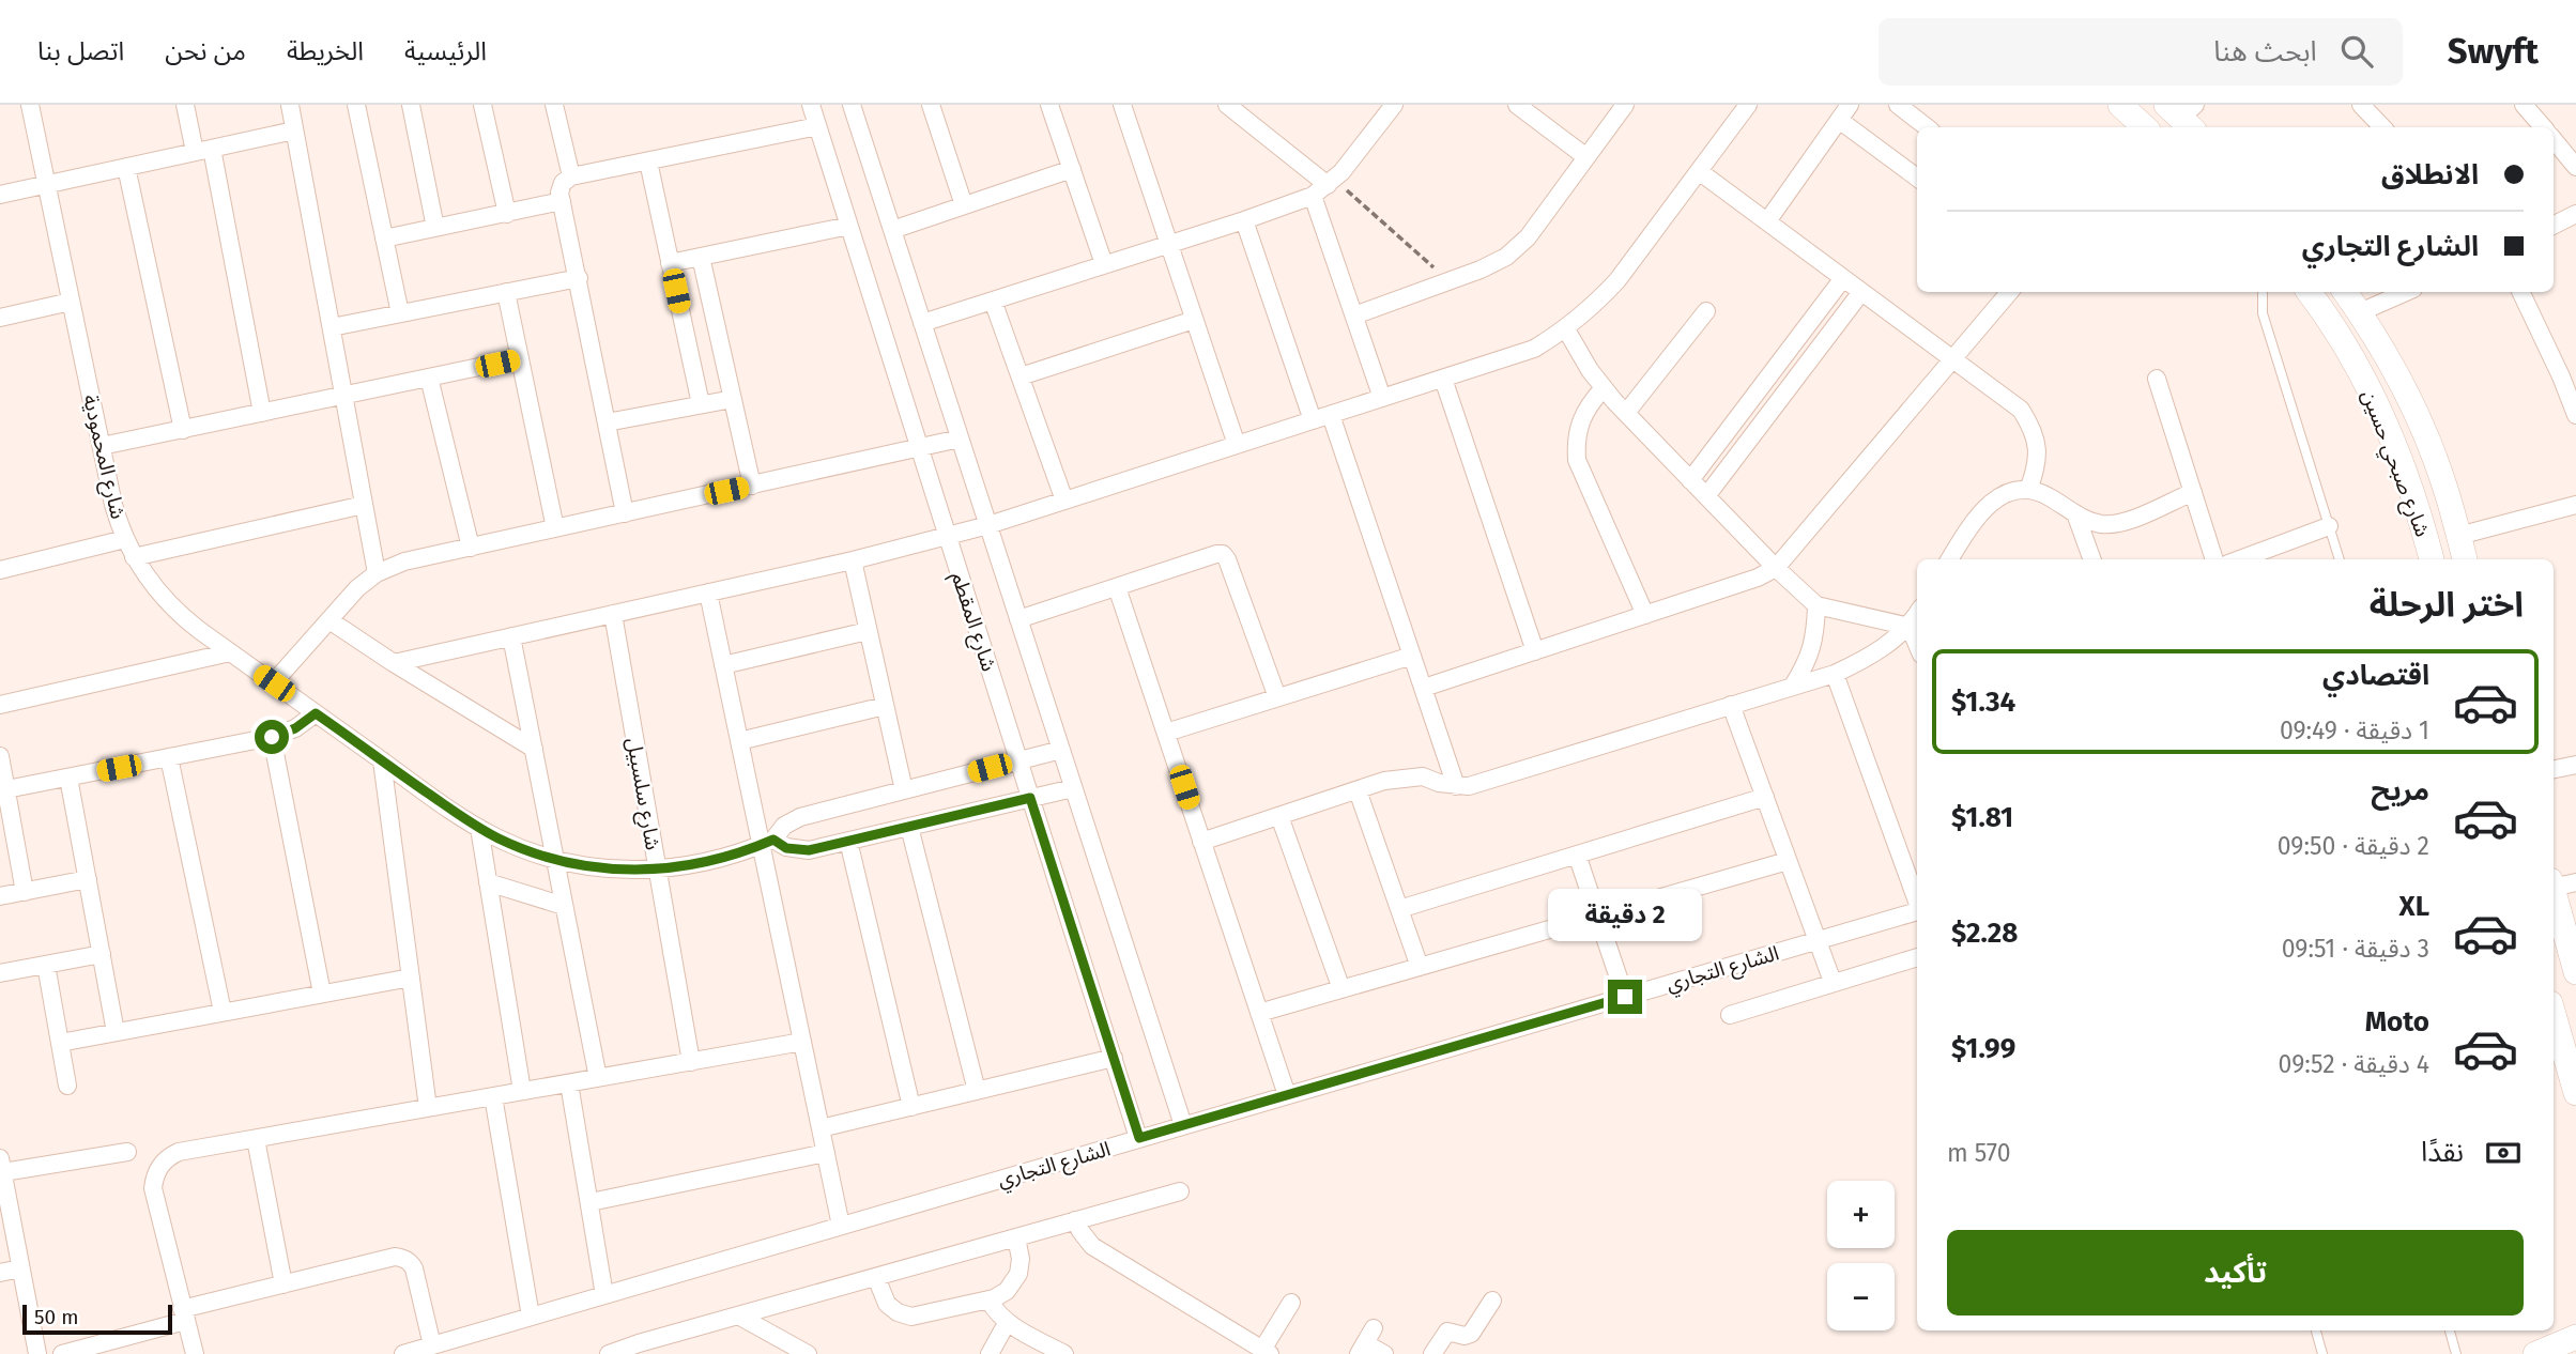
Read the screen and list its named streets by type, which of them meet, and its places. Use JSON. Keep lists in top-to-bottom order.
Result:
{
  "streets": {
    "street": [
      "شارع المحمودية",
      "شارع صبحي حسين",
      "شارع المقطم",
      "شارع سلسبيل",
      "الشارع التجاري"
    ]
  },
  "crossings": [
    ["شارع المحمودية", "شارع المقطم"],
    ["شارع المحمودية", "شارع سلسبيل"],
    ["شارع المقطم", "الشارع التجاري"]
  ],
  "scale_bar": "50 m",
  "page": {
    "header": "Swyft",
    "search": "ابحث هنا",
    "nav": [
      "الرئيسية",
      "الخريطة",
      "من نحن",
      "اتصل بنا"
    ],
    "banner": ["الانطلاق", "الشارع التجاري"],
    "heading": "اختر الرحلة",
    "list": [
      {
        "name": "اقتصادي",
        "note": "1 دقيقة · 09:49",
        "value": "$1.34"
      },
      {
        "name": "مريح",
        "note": "2 دقيقة · 09:50",
        "value": "$1.81"
      },
      {
        "name": "XL",
        "note": "3 دقيقة · 09:51",
        "value": "$2.28"
      },
      {
        "name": "Moto",
        "note": "4 دقيقة · 09:52",
        "value": "$1.99"
      }
    ],
    "bubble": "2 دقيقة",
    "pay": ["نقدًا", "570 m"],
    "map_buttons": ["+", "−"],
    "buttons": "تأكيد",
    "scale": "50 m"
  }
}
